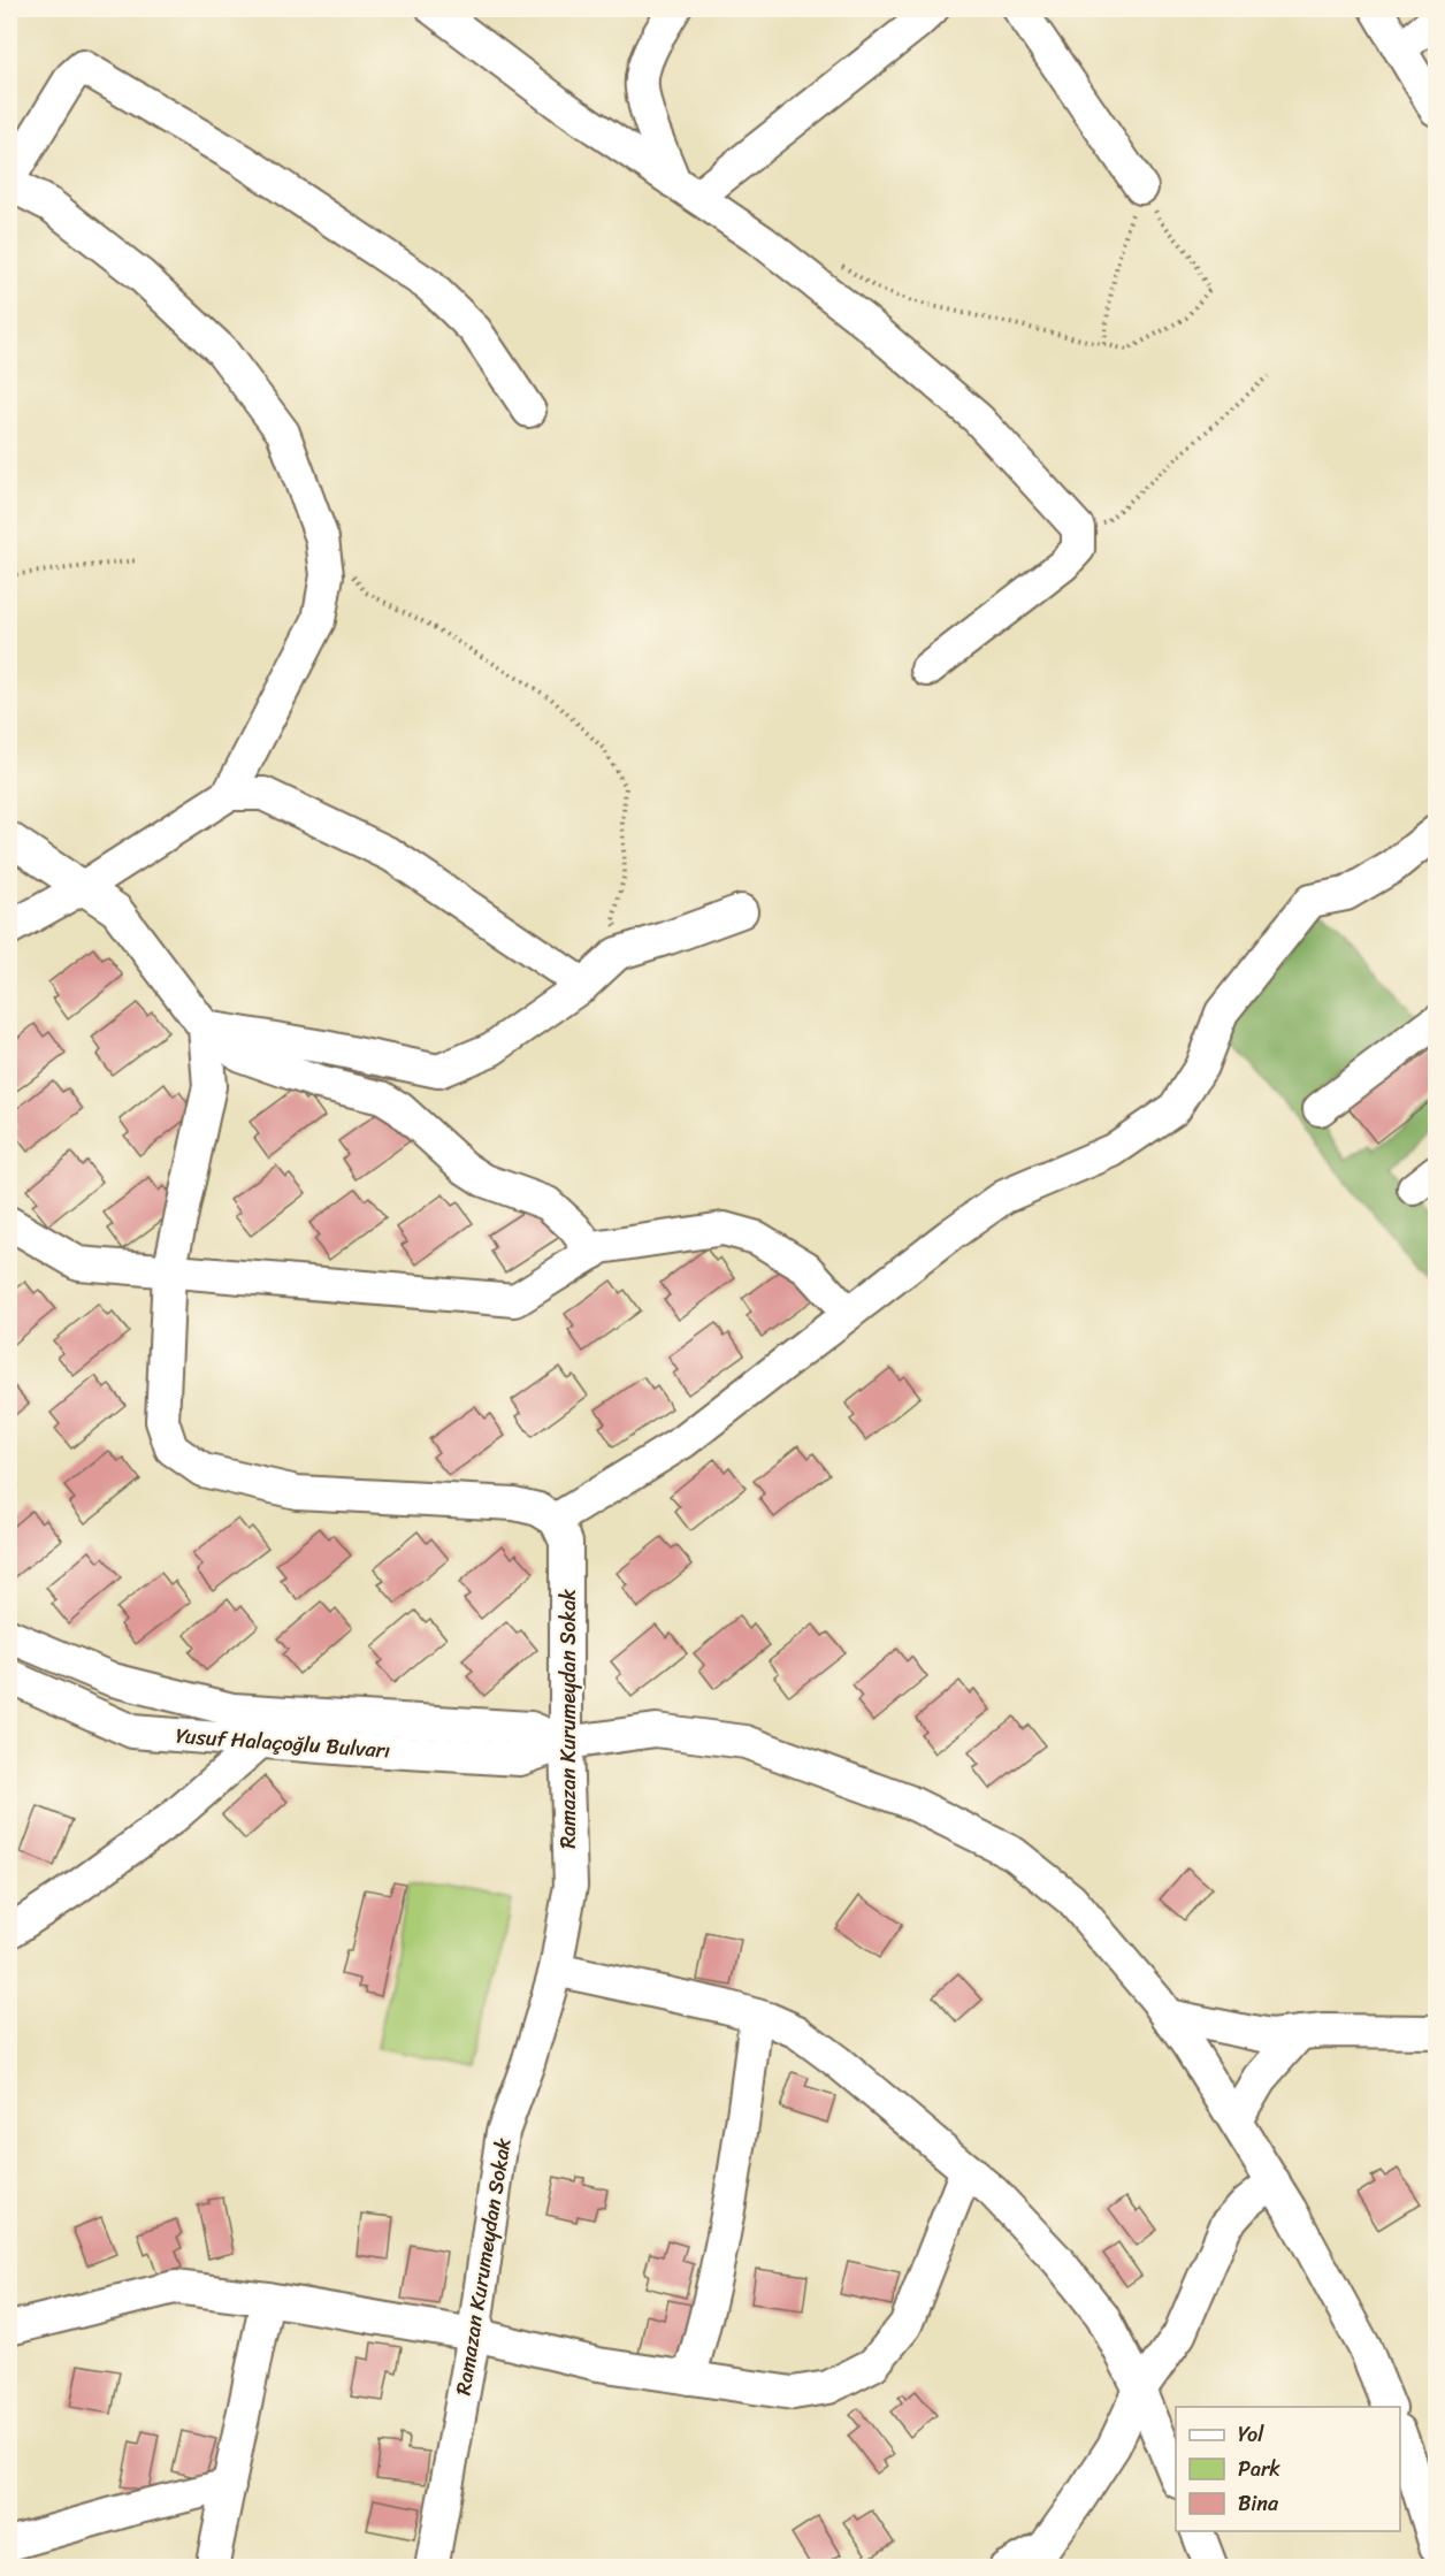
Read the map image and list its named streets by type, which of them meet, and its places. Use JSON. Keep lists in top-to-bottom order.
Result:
{
  "streets": {
    "street": ["Ramazan Kurumeydan Sokak", "Yusuf Halaçoğlu Bulvarı"]
  },
  "crossings": [
    ["Ramazan Kurumeydan Sokak", "Yusuf Halaçoğlu Bulvarı"]
  ],
  "legend": ["Yol", "Park", "Bina"]
}
